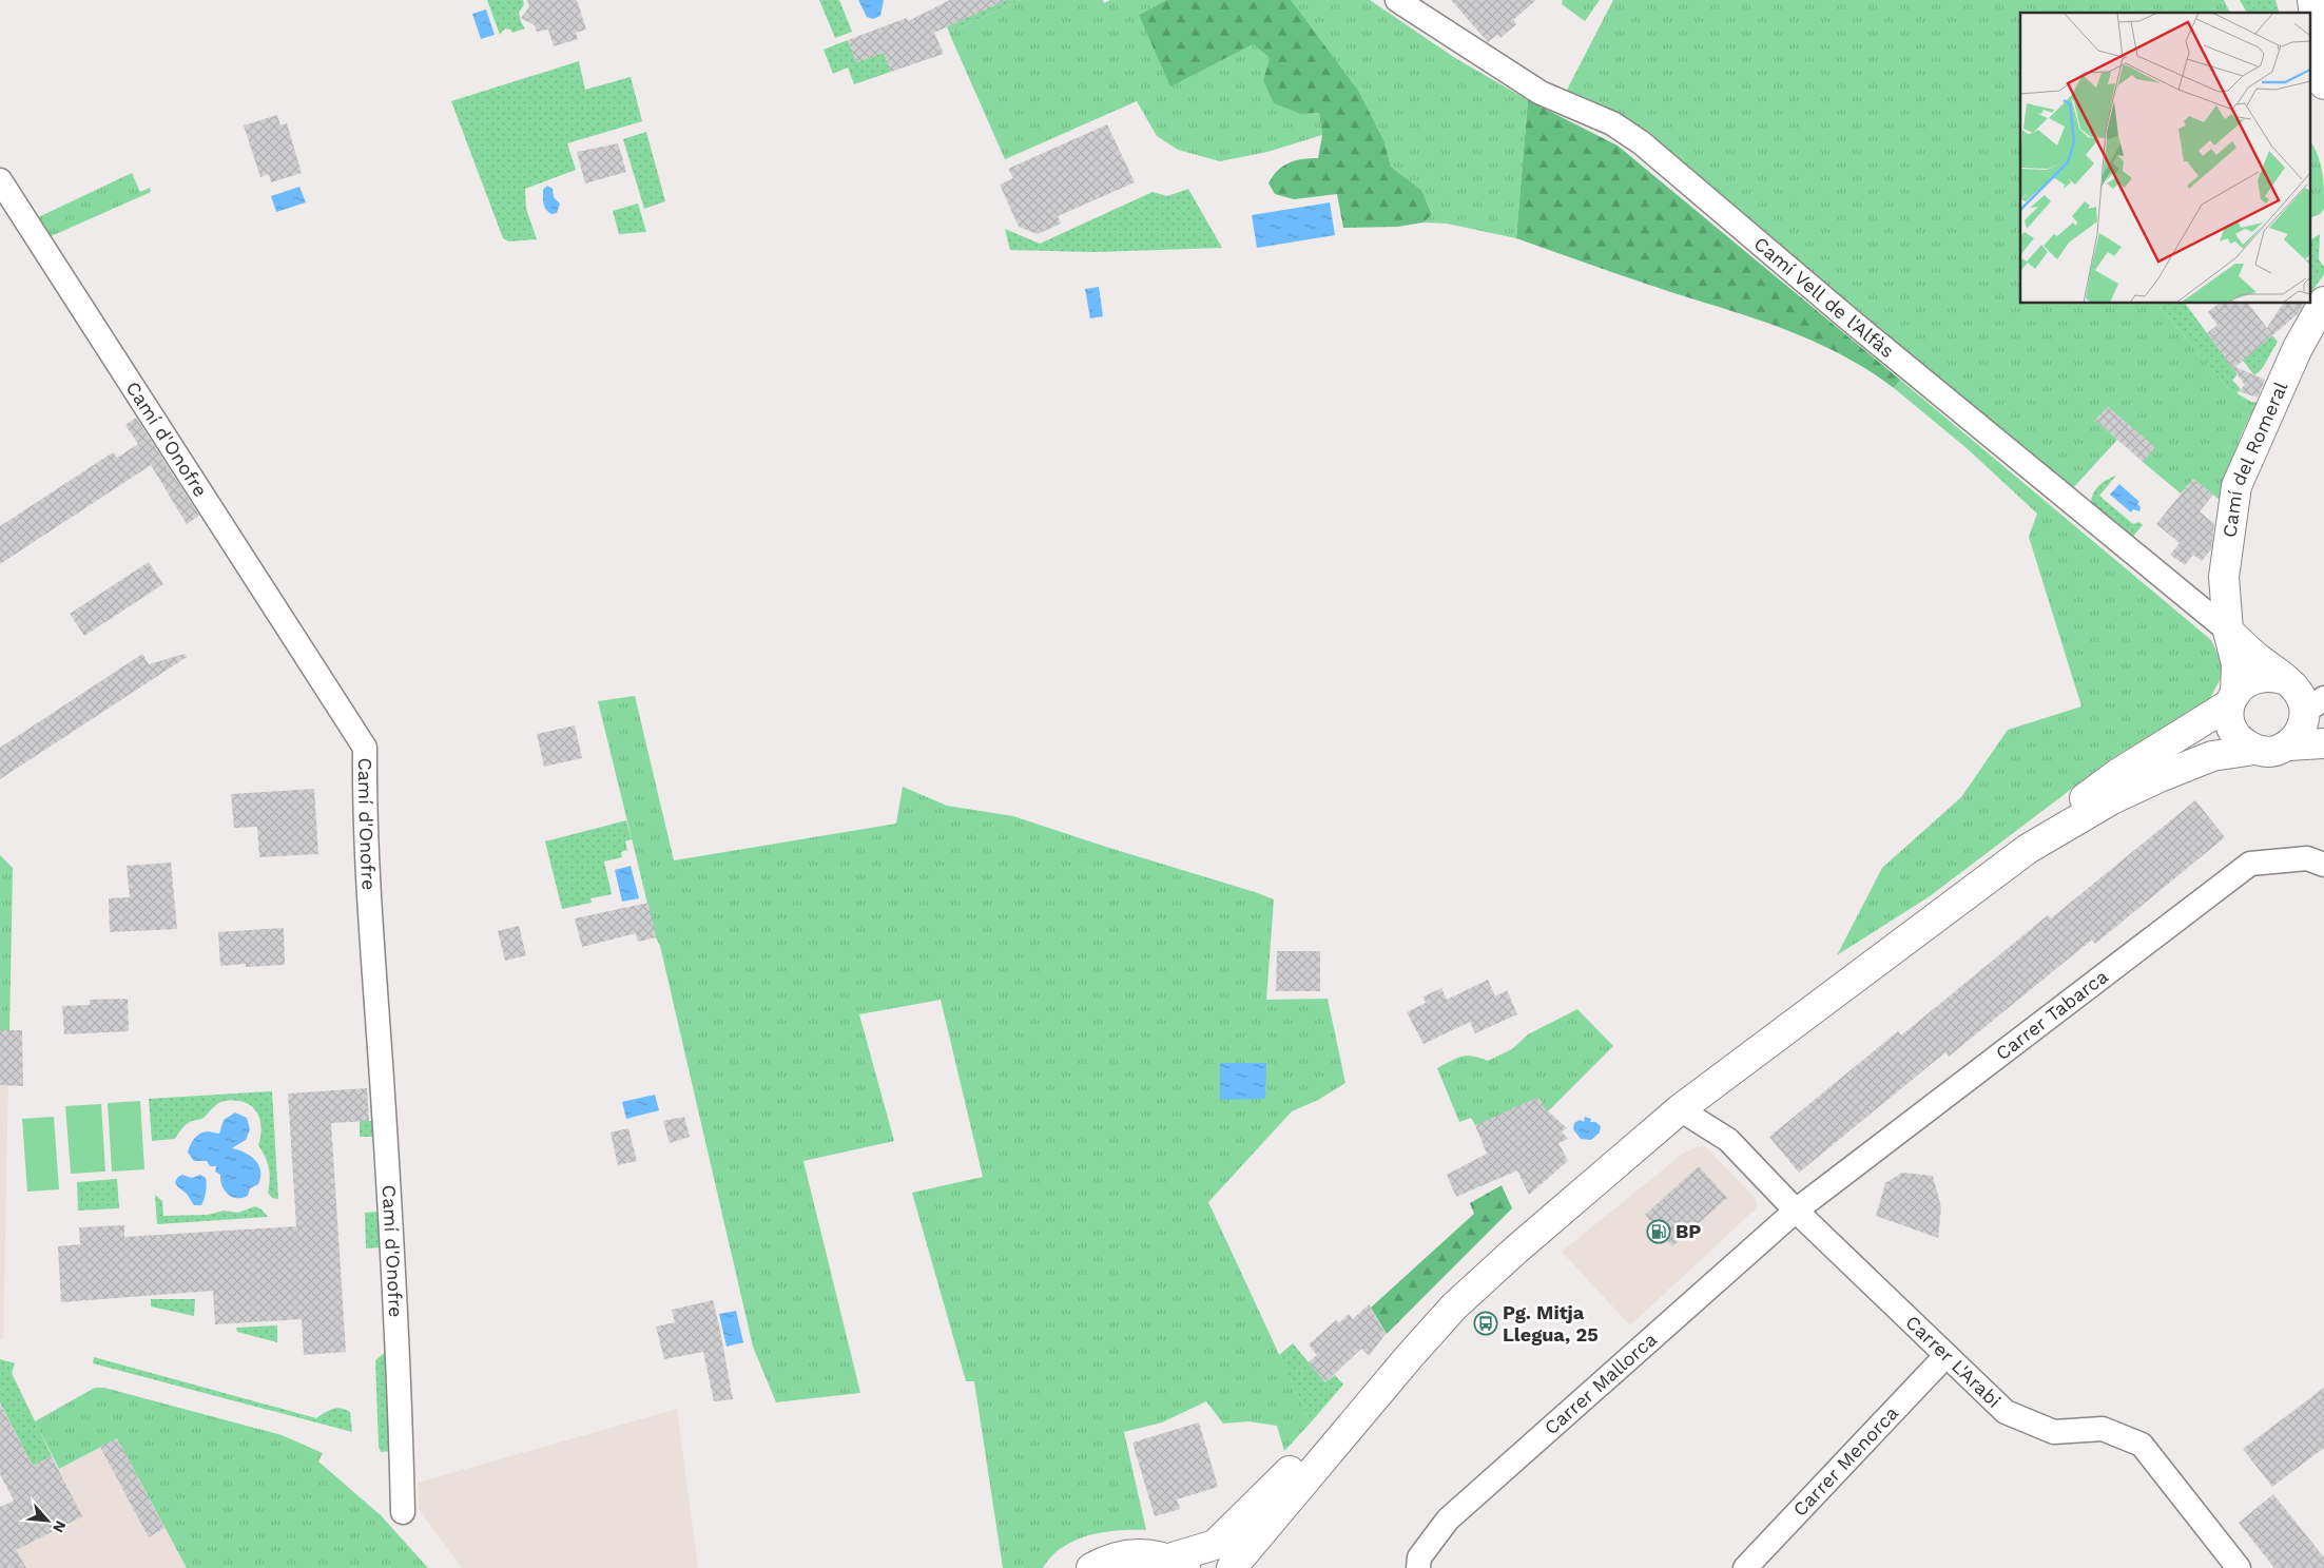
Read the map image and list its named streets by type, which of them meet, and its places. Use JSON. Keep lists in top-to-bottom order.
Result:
{
  "streets": {
    "street": [
      "Camí Vell de l'Alfàs",
      "Camí d'Onofre",
      "Camí del Romeral",
      "Carrer Tabarca",
      "Carrer L'Arabi",
      "Carrer Mallorca",
      "Carrer Menorca"
    ]
  },
  "crossings": [
    ["Camí Vell de l'Alfàs", "Camí del Romeral"],
    ["Carrer Tabarca", "Carrer L'Arabi"],
    ["Carrer Tabarca", "Carrer Mallorca"],
    ["Carrer L'Arabi", "Carrer Mallorca"],
    ["Carrer L'Arabi", "Carrer Menorca"]
  ],
  "places": {
    "fuel station": ["BP"],
    "bus stop": ["Pg. Mitja Llegua, 25"]
  },
  "north": "bottom right"
}
